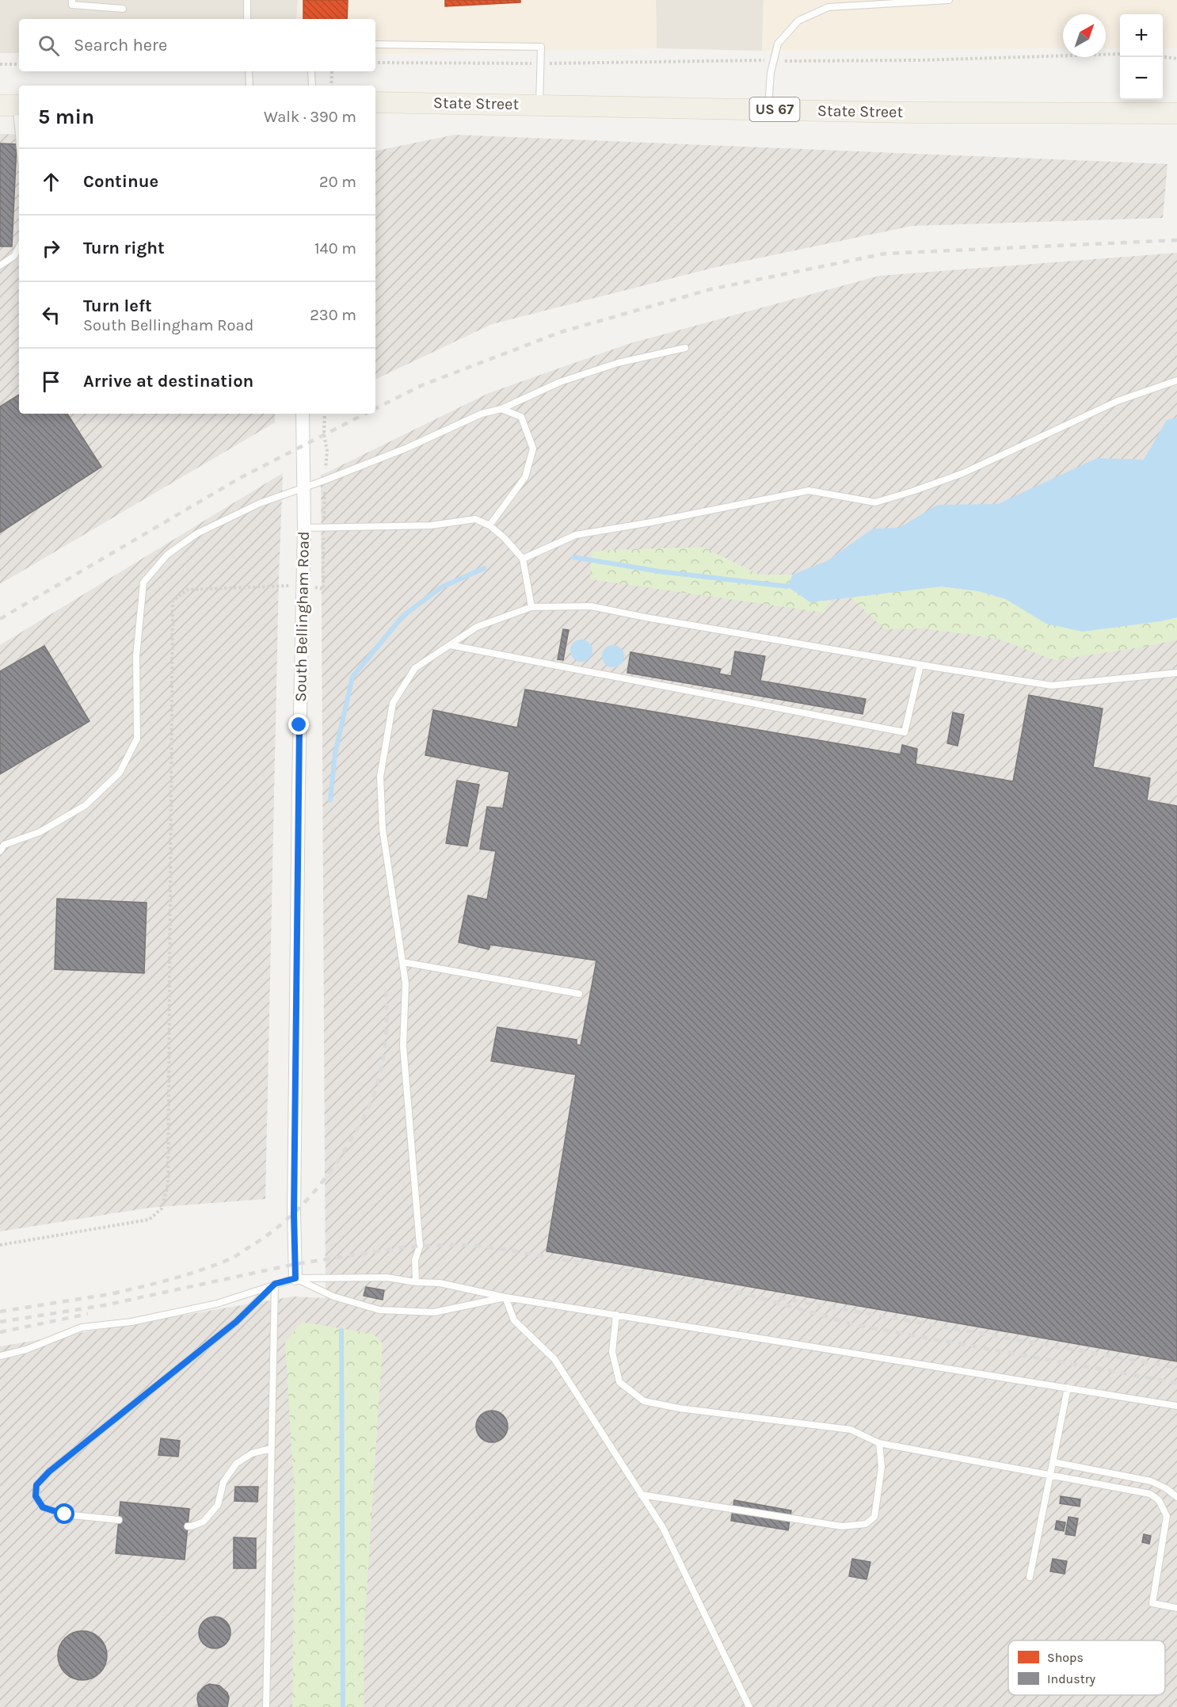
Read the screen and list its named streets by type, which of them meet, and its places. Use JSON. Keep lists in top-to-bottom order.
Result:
{
  "streets": {
    "main road": ["State Street", "US 67"],
    "street": ["South Bellingham Road"]
  },
  "legend": ["Shops", "Industry"],
  "north": "top right",
  "page": {
    "map_buttons": ["+", "−"],
    "search": "Search here",
    "heading": ["5 min", "Walk · 390 m"],
    "list": [
      ["Continue", "20 m"],
      ["Turn right", "140 m"],
      ["Turn left", "South Bellingham Road", "230 m"],
      "Arrive at destination"
    ]
  }
}
